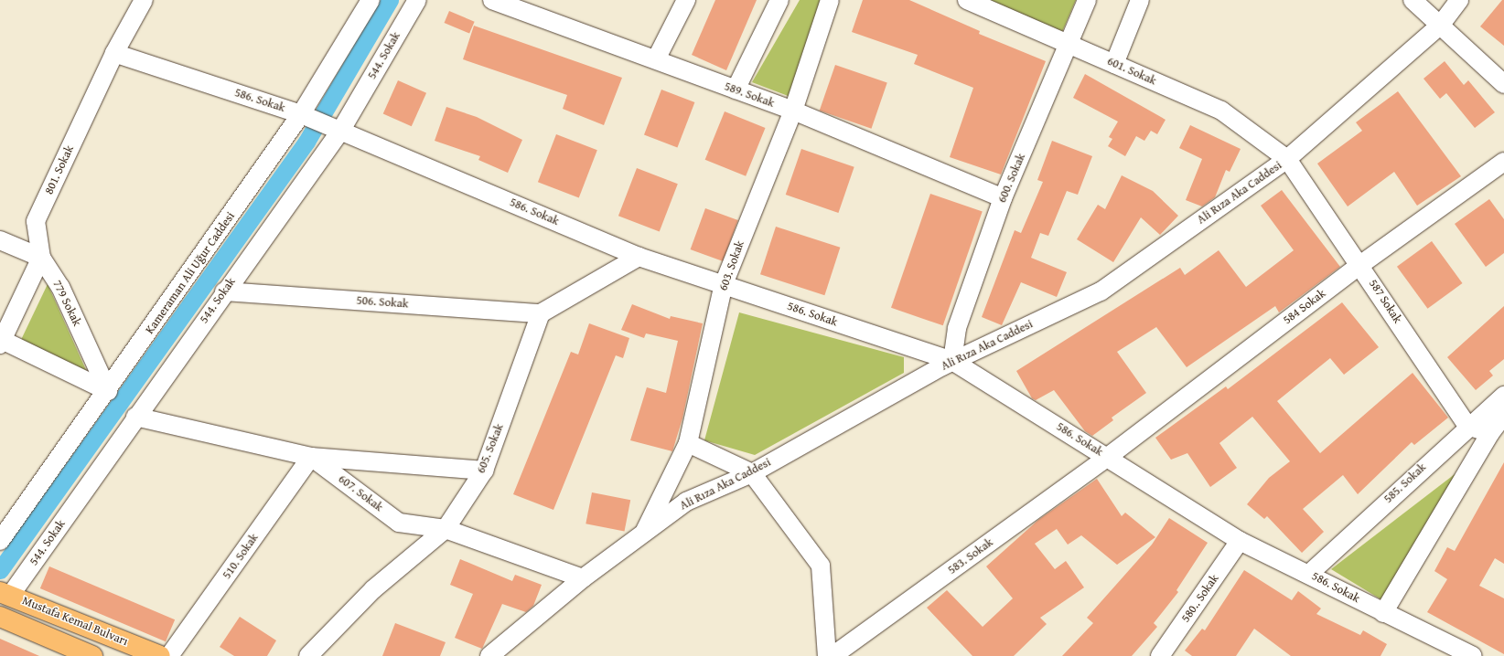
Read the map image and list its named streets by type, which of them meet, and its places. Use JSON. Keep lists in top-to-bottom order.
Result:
{
  "streets": {
    "main road": ["Mustafa Kemal Bulvarı"],
    "street": [
      "544. Sokak",
      "601. Sokak",
      "589. Sokak",
      "586. Sokak",
      "801. Sokak",
      "600. Sokak",
      "Ali Rıza Aka Caddesi",
      "603. Sokak",
      "Kameraman Ali Uğur Caddesi",
      "587 Sokak",
      "506. Sokak",
      "779 Sokak",
      "584 Sokak",
      "605. Sokak",
      "585. Sokak",
      "607. Sokak",
      "510. Sokak",
      "583. Sokak",
      "580.. Sokak"
    ]
  },
  "crossings": [
    ["544. Sokak", "586. Sokak"],
    ["544. Sokak", "506. Sokak"],
    ["544. Sokak", "607. Sokak"],
    ["544. Sokak", "Mustafa Kemal Bulvarı"],
    ["601. Sokak", "600. Sokak"],
    ["601. Sokak", "Ali Rıza Aka Caddesi"],
    ["601. Sokak", "587 Sokak"],
    ["589. Sokak", "600. Sokak"],
    ["589. Sokak", "603. Sokak"],
    ["586. Sokak", "801. Sokak"],
    ["586. Sokak", "600. Sokak"],
    ["586. Sokak", "Ali Rıza Aka Caddesi"],
    ["586. Sokak", "603. Sokak"],
    ["586. Sokak", "Kameraman Ali Uğur Caddesi"],
    ["586. Sokak", "584 Sokak"],
    ["586. Sokak", "585. Sokak"],
    ["586. Sokak", "583. Sokak"],
    ["586. Sokak", "580.. Sokak"],
    ["801. Sokak", "779 Sokak"],
    ["600. Sokak", "Ali Rıza Aka Caddesi"],
    ["Ali Rıza Aka Caddesi", "603. Sokak"],
    ["Ali Rıza Aka Caddesi", "587 Sokak"],
    ["Ali Rıza Aka Caddesi", "607. Sokak"],
    ["Kameraman Ali Uğur Caddesi", "779 Sokak"],
    ["587 Sokak", "584 Sokak"],
    ["587 Sokak", "585. Sokak"],
    ["506. Sokak", "605. Sokak"],
    ["584 Sokak", "583. Sokak"],
    ["605. Sokak", "607. Sokak"],
    ["607. Sokak", "510. Sokak"]
  ]
}
